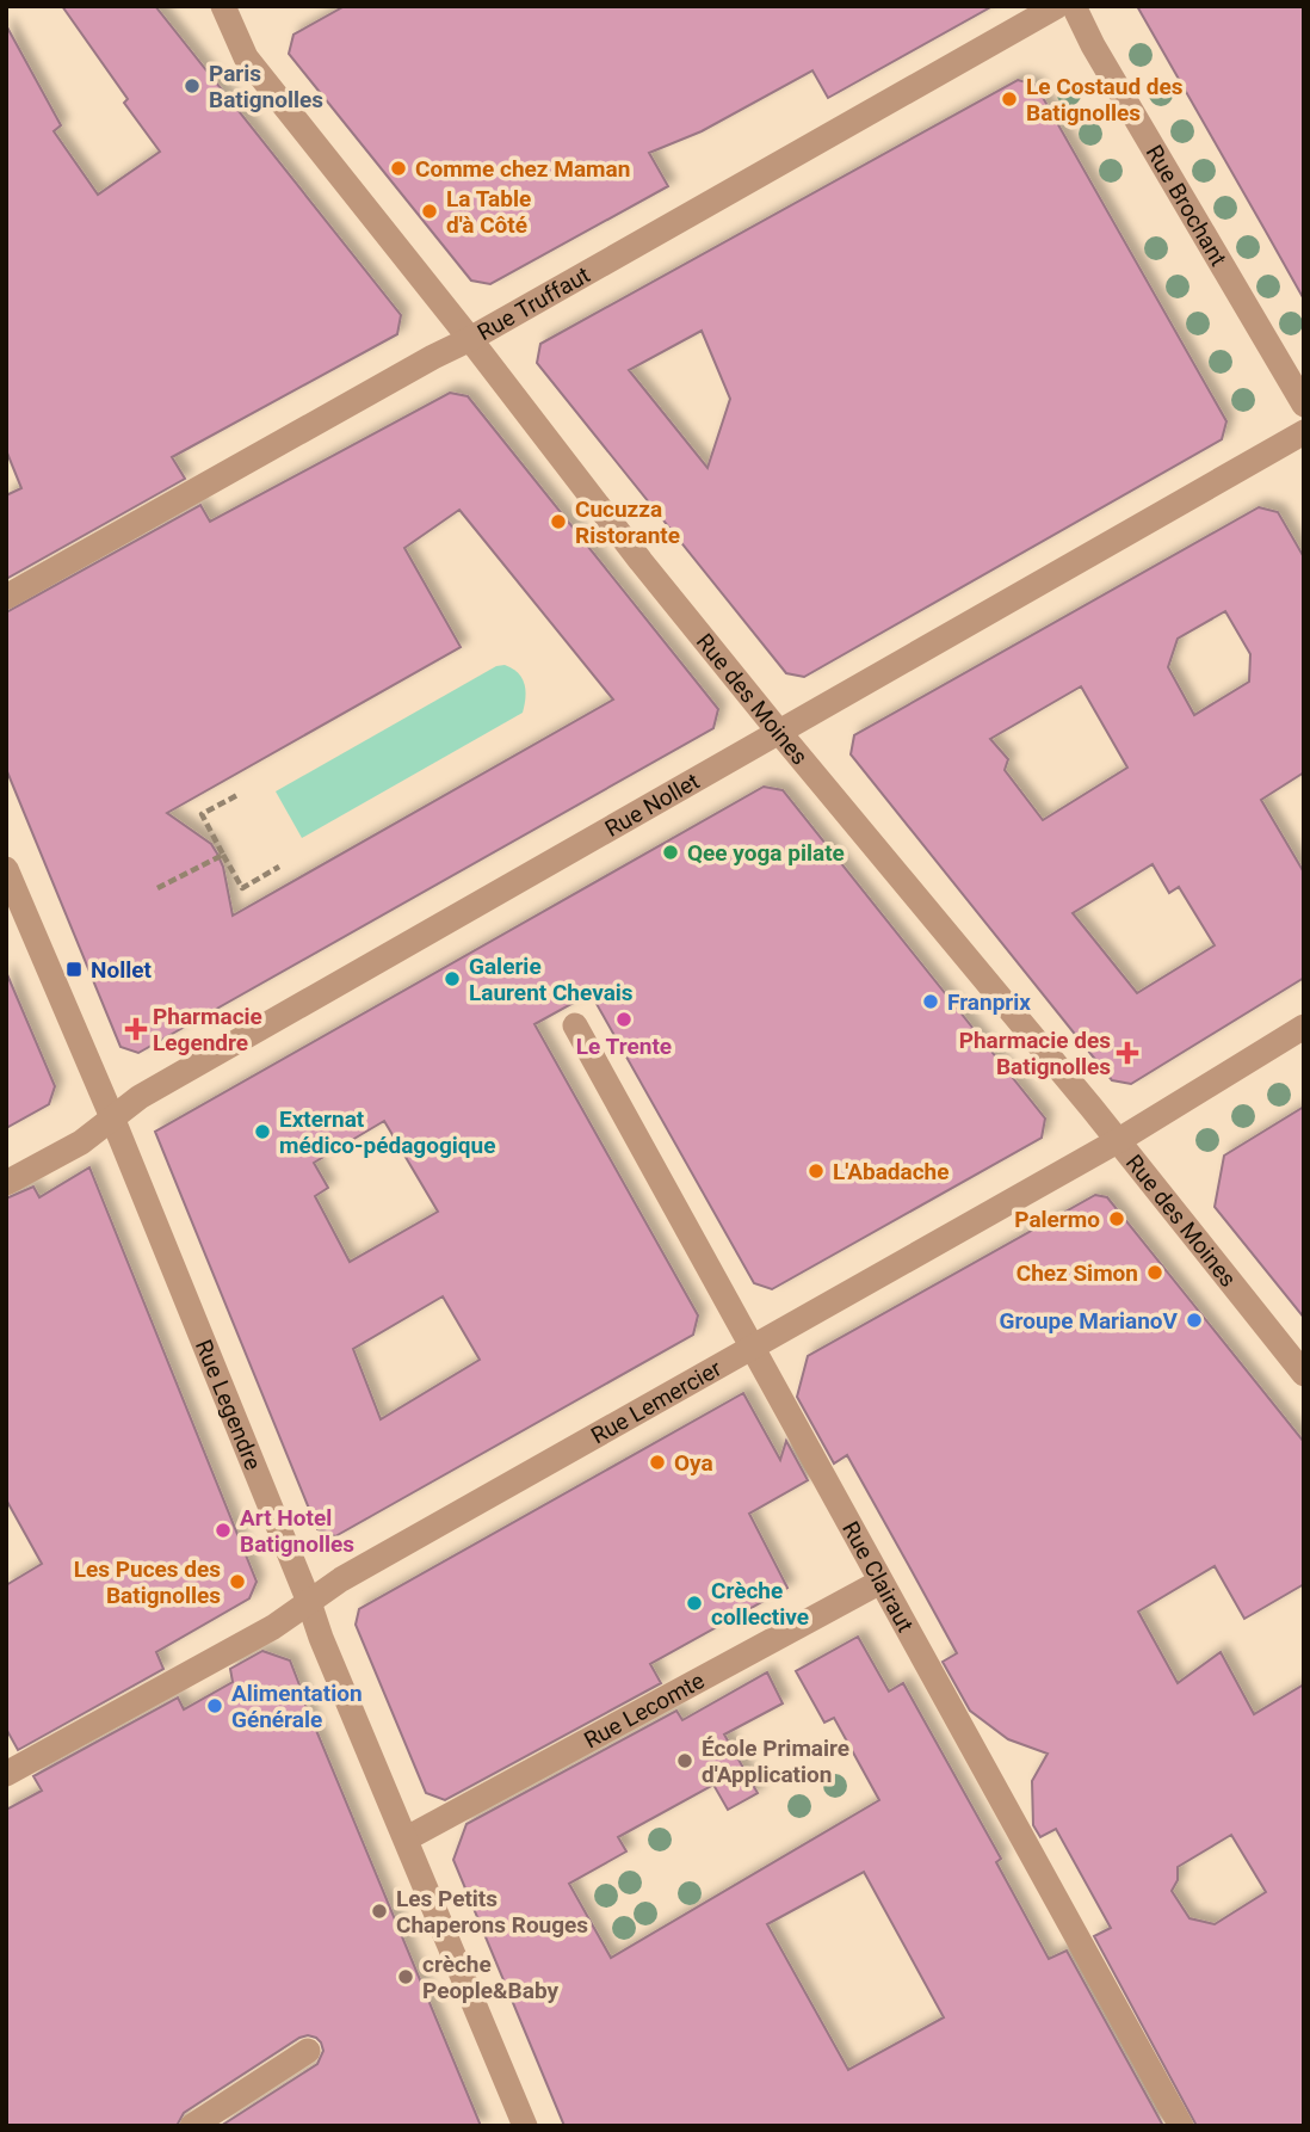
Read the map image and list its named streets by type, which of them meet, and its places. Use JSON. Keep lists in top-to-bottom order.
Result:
{
  "streets": {
    "street": [
      "Rue Brochant",
      "Rue Truffaut",
      "Rue des Moines",
      "Rue Nollet",
      "Rue Lemercier",
      "Rue Legendre",
      "Rue Clairaut",
      "Rue Lecomte"
    ]
  },
  "crossings": [
    ["Rue Truffaut", "Rue des Moines"],
    ["Rue des Moines", "Rue Nollet"],
    ["Rue des Moines", "Rue Lemercier"],
    ["Rue Nollet", "Rue Legendre"],
    ["Rue Lemercier", "Rue Legendre"],
    ["Rue Lemercier", "Rue Clairaut"],
    ["Rue Legendre", "Rue Lecomte"],
    ["Rue Clairaut", "Rue Lecomte"]
  ],
  "places": {
    "other": [
      "Paris Batignolles",
      "Le Costaud des Batignolles",
      "Comme chez Maman",
      "La Table d'à Côté",
      "Cucuzza Ristorante",
      "Qee yoga pilate",
      "Galerie Laurent Chevais",
      "Franprix",
      "Le Trente",
      "Externat médico-pédagogique",
      "L'Abadache",
      "Palermo",
      "Chez Simon",
      "Groupe MarianoV",
      "Oya",
      "Art Hotel Batignolles",
      "Les Puces des Batignolles",
      "Crèche collective",
      "Alimentation Générale",
      "École Primaire d'Application",
      "Les Petits Chaperons Rouges",
      "crèche People&Baby"
    ],
    "transit": ["Nollet"],
    "health": ["Pharmacie Legendre", "Pharmacie des Batignolles"]
  }
}
